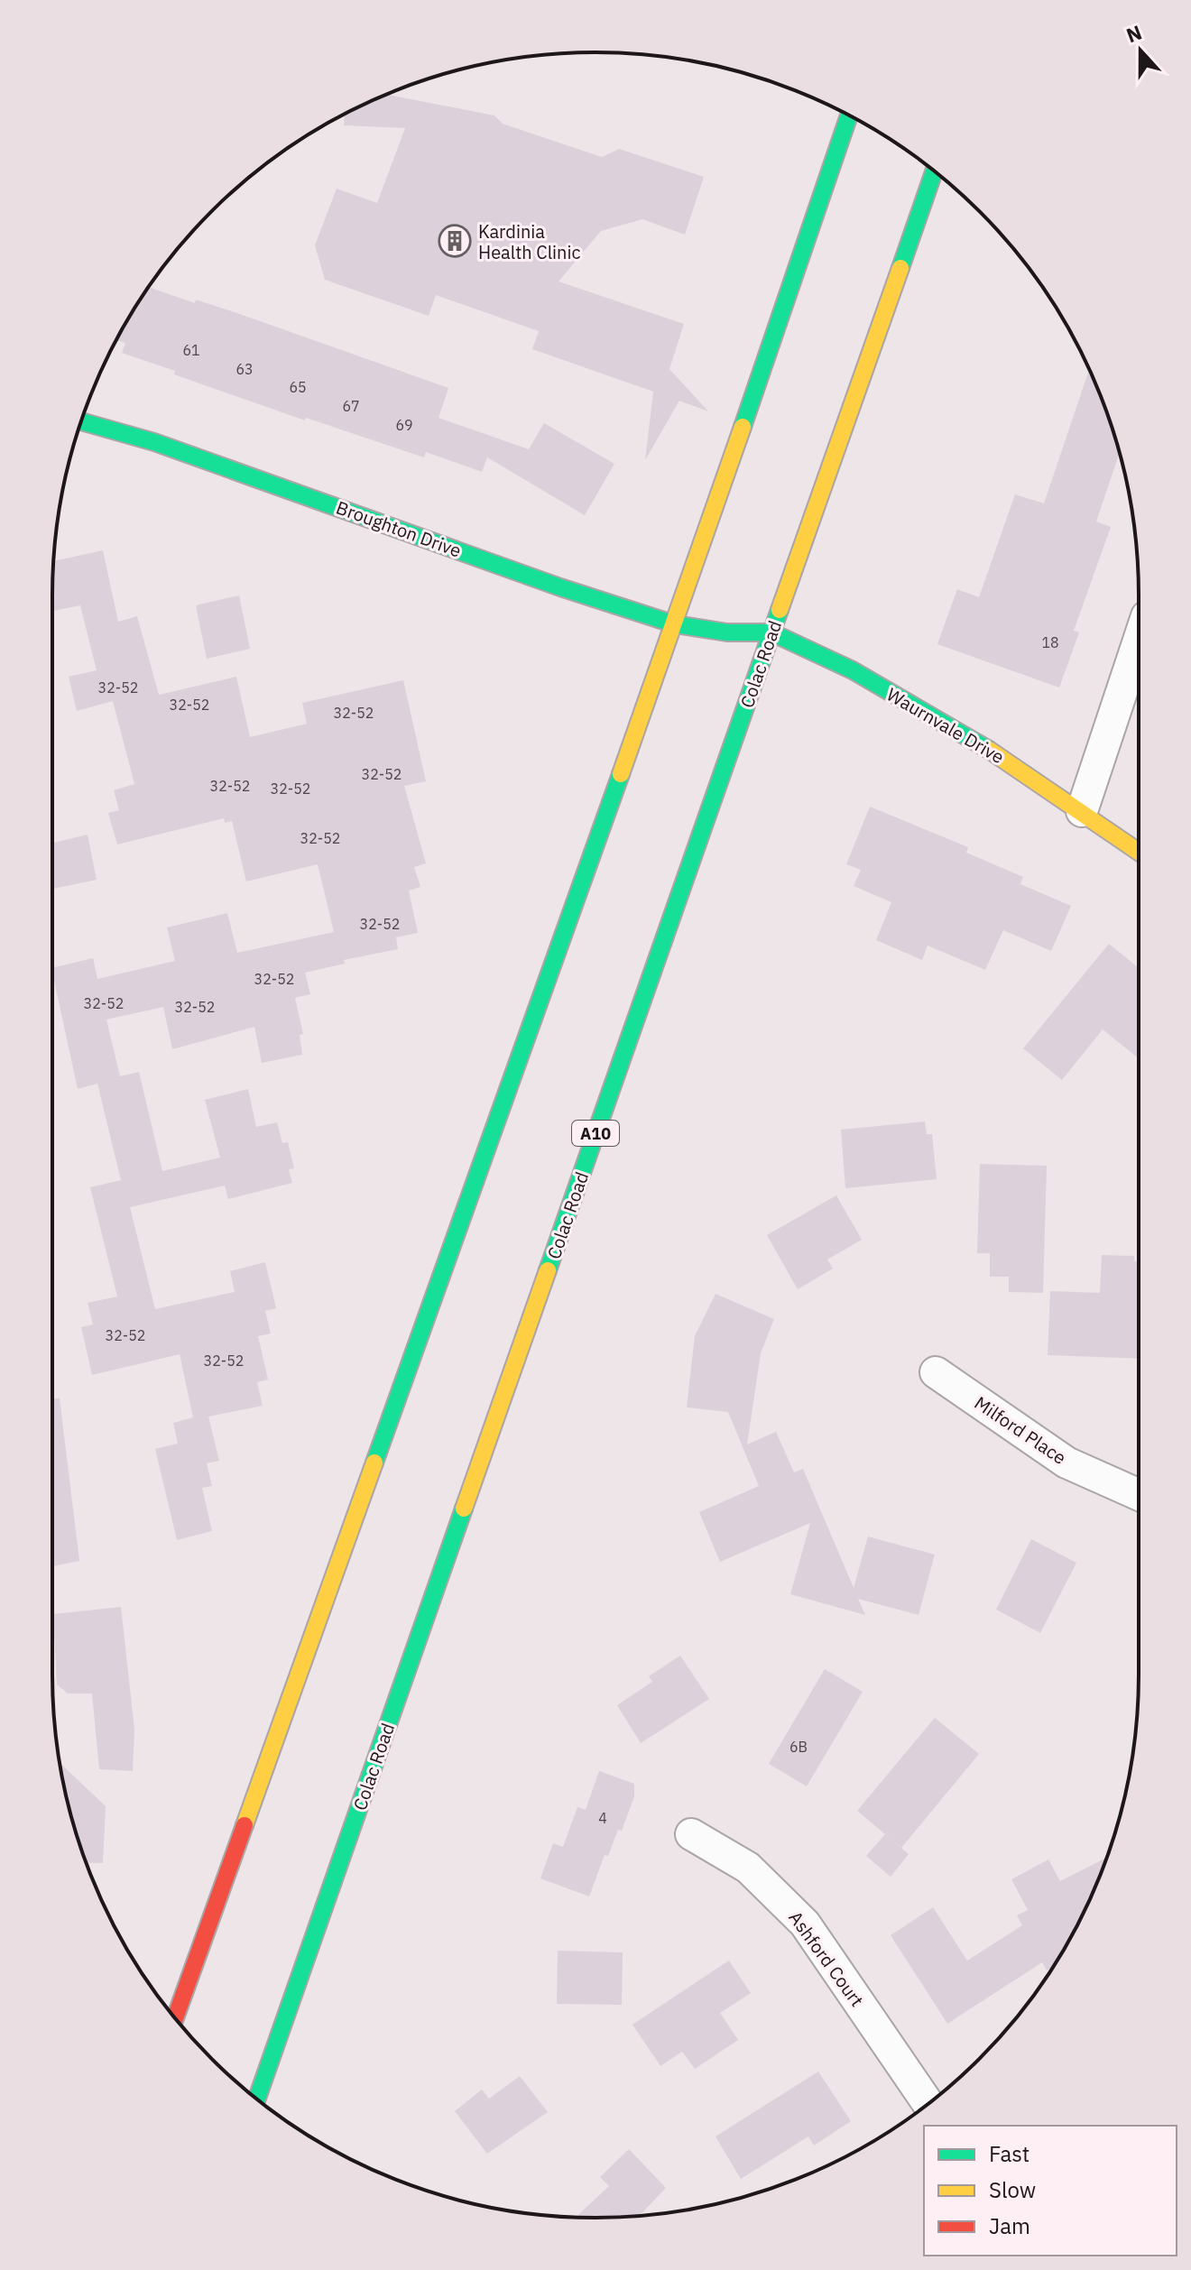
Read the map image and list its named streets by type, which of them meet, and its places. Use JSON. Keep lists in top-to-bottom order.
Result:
{
  "streets": {
    "main road": [
      "Broughton Drive",
      "Colac Road",
      "Waurnvale Drive",
      "A10"
    ],
    "street": ["Milford Place", "Ashford Court"]
  },
  "crossings": [
    ["Broughton Drive", "Waurnvale Drive"],
    ["Colac Road", "Waurnvale Drive"]
  ],
  "places": {
    "building": ["Kardinia Health Clinic"]
  },
  "house_numbers": [
    "61",
    "63",
    "65",
    "67",
    "69",
    "18",
    "32-52",
    "32-52",
    "32-52",
    "32-52",
    "32-52",
    "32-52",
    "32-52",
    "32-52",
    "32-52",
    "32-52",
    "32-52",
    "32-52",
    "32-52",
    "6B",
    "4"
  ],
  "legend": ["Fast", "Slow", "Jam"],
  "north": "top"
}
